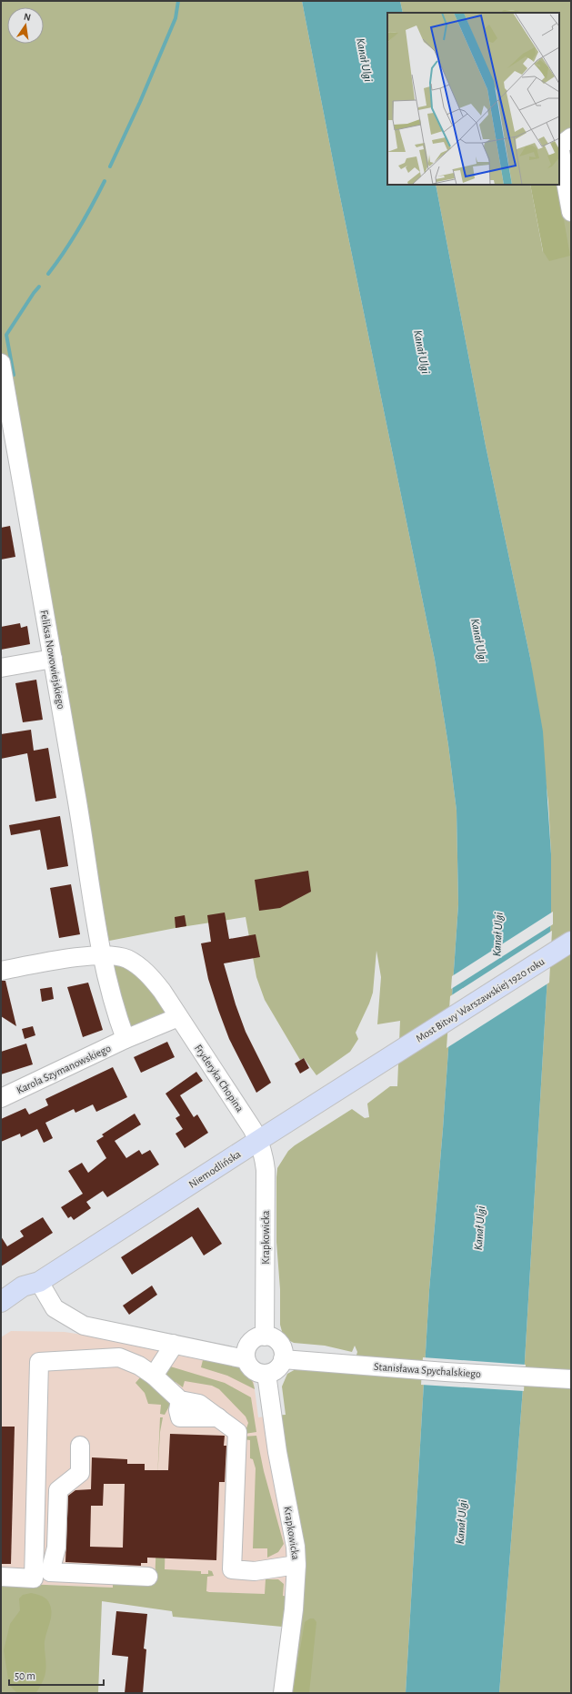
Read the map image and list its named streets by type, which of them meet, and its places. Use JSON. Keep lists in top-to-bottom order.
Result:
{
  "streets": {
    "main road": ["Most Bitwy Warszawskiej 1920 roku", "Niemodlińska"],
    "street": [
      "Feliksa Nowowiejskiego",
      "Karola Szymanowskiego",
      "Fryderyka Chopina",
      "Krapkowicka",
      "Stanisława Spychalskiego"
    ]
  },
  "crossings": [
    ["Feliksa Nowowiejskiego", "Karola Szymanowskiego"],
    ["Feliksa Nowowiejskiego", "Fryderyka Chopina"],
    ["Most Bitwy Warszawskiej 1920 roku", "Niemodlińska"],
    ["Karola Szymanowskiego", "Fryderyka Chopina"],
    ["Fryderyka Chopina", "Niemodlińska"],
    ["Fryderyka Chopina", "Krapkowicka"],
    ["Niemodlińska", "Krapkowicka"],
    ["Krapkowicka", "Stanisława Spychalskiego"]
  ],
  "water": ["Kanał Ulgi"],
  "scale_bar": "50 m",
  "north": "top"
}
